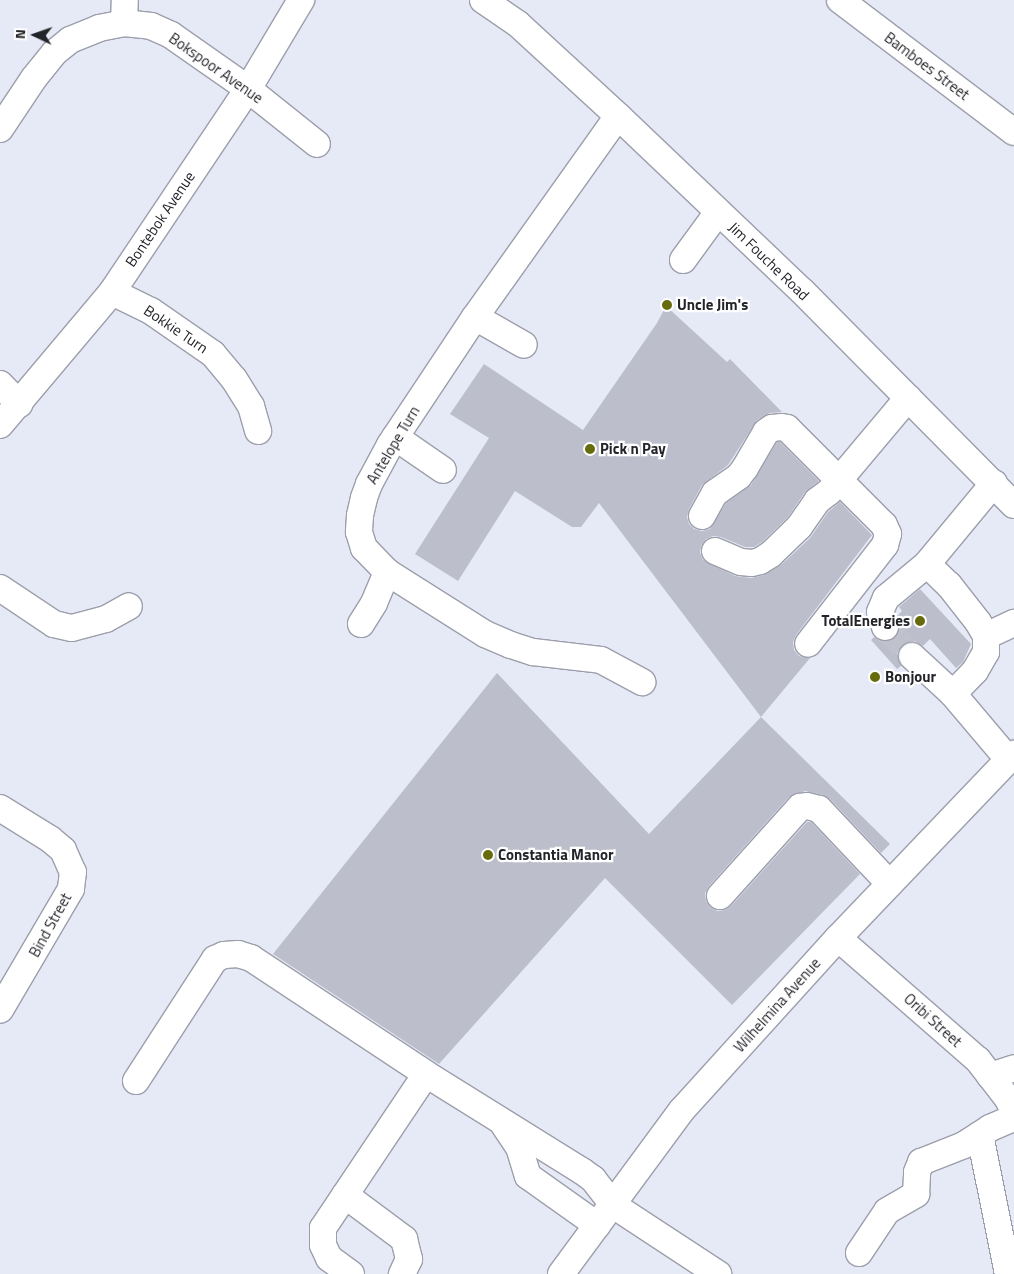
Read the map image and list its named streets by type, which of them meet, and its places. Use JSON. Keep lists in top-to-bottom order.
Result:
{
  "streets": {
    "street": [
      "Bamboes Street",
      "Bokspoor Avenue",
      "Bontebok Avenue",
      "Jim Fouche Road",
      "Bokkie Turn",
      "Antelope Turn",
      "Bind Street",
      "Wilhelmina Avenue",
      "Oribi Street"
    ]
  },
  "crossings": [
    ["Bokspoor Avenue", "Bontebok Avenue"],
    ["Bontebok Avenue", "Bokkie Turn"],
    ["Jim Fouche Road", "Antelope Turn"],
    ["Wilhelmina Avenue", "Oribi Street"]
  ],
  "places": [
    "Uncle Jim's",
    "Pick n Pay",
    "TotalEnergies",
    "Bonjour",
    "Constantia Manor"
  ],
  "north": "left"
}
